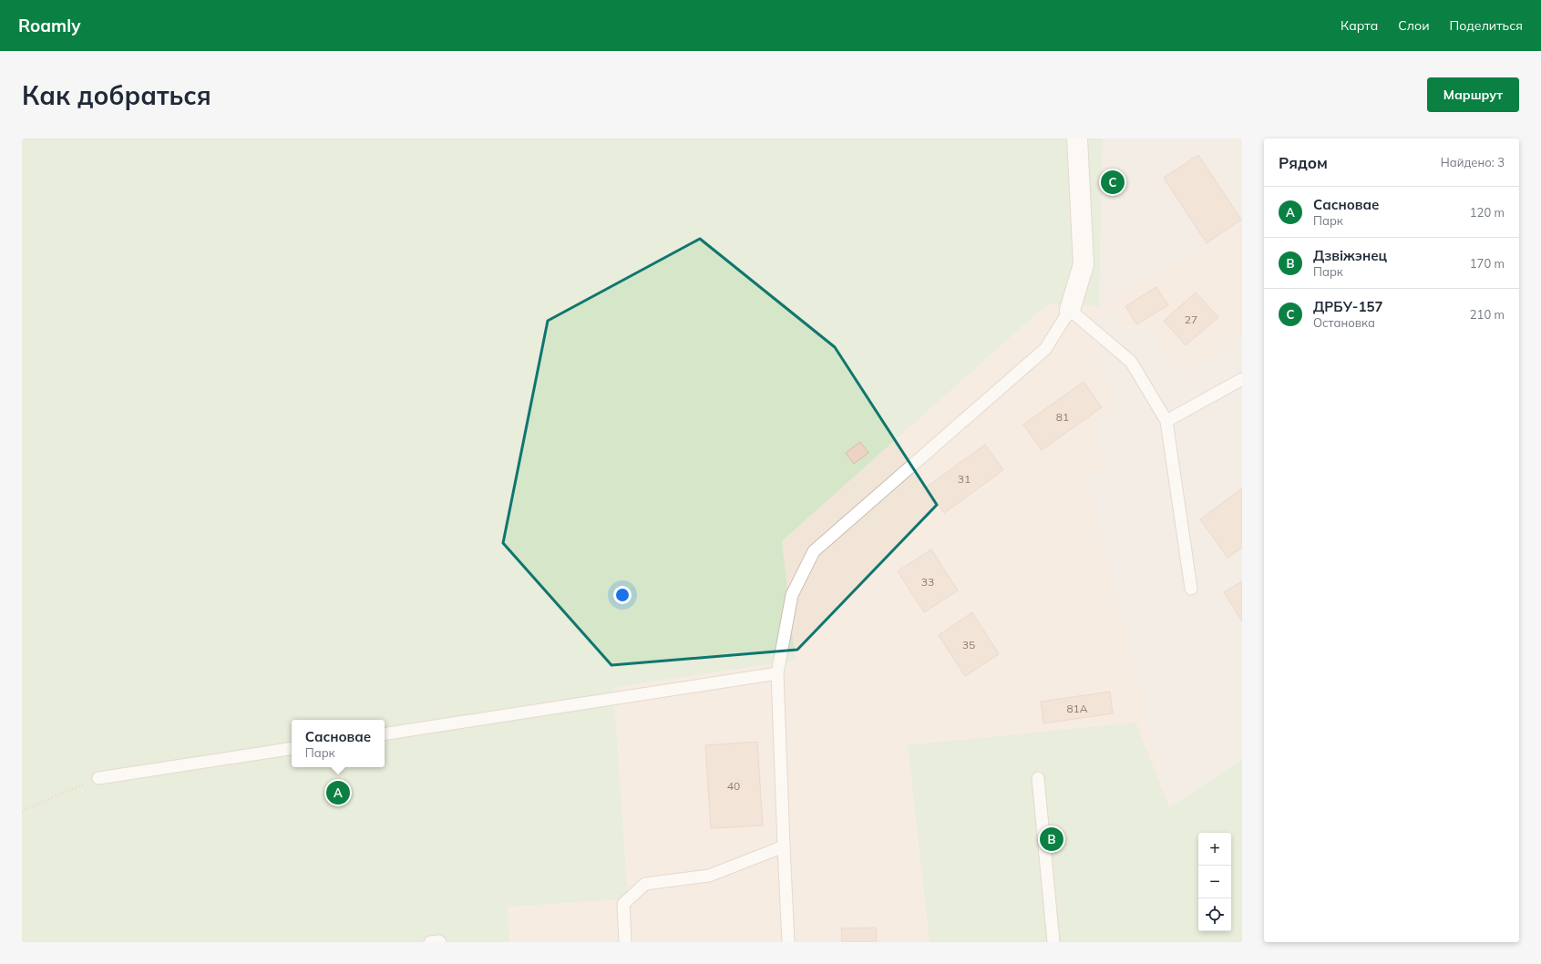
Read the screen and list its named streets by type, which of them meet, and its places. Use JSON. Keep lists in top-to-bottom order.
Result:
{
  "house_numbers": [
    "27",
    "81",
    "31",
    "33",
    "35",
    "81А",
    "40"
  ],
  "page": {
    "header": "Roamly",
    "nav": ["Карта", "Слои", "Поделиться"],
    "buttons": "Маршрут",
    "title": "Как добраться",
    "heading": ["Рядом", "Найдено: 3"],
    "pins": ["C", "A", "B"],
    "list": [
      {
        "mark": "A",
        "name": "Сасновае",
        "note": "Парк",
        "value": "120 m"
      },
      {
        "mark": "B",
        "name": "Дзвіжэнец",
        "note": "Парк",
        "value": "170 m"
      },
      {
        "mark": "C",
        "name": "ДРБУ-157",
        "note": "Остановка",
        "value": "210 m"
      }
    ],
    "popup": ["Сасновае", "Парк"],
    "map_buttons": ["+", "−"]
  }
}
